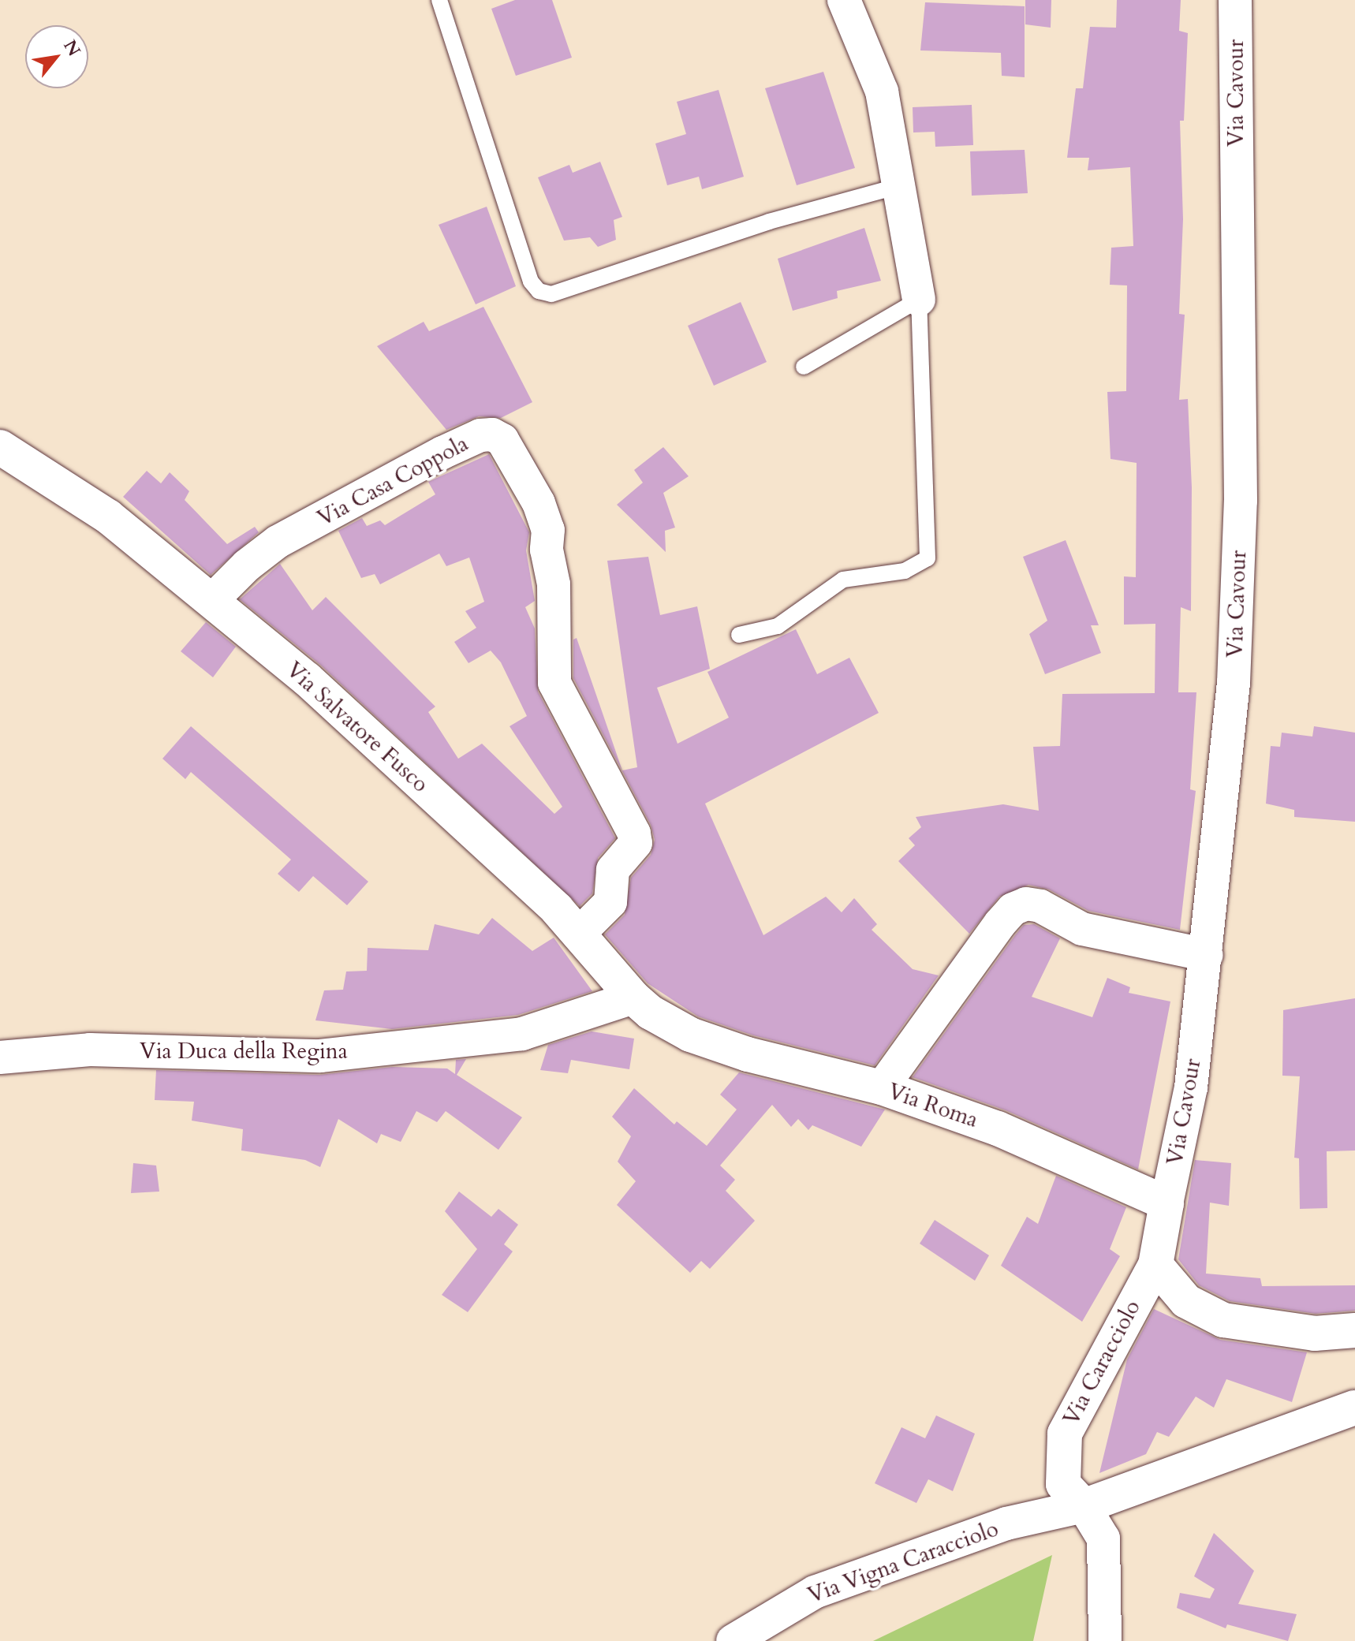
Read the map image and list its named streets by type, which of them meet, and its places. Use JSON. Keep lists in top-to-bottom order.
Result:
{
  "streets": {
    "street": [
      "Via Cavour",
      "Via Casa Coppola",
      "Via Salvatore Fusco",
      "Via Duca della Regina",
      "Via Roma",
      "Via Caracciolo",
      "Via Vigna Caracciolo"
    ]
  },
  "crossings": [
    ["Via Cavour", "Via Roma"],
    ["Via Cavour", "Via Caracciolo"],
    ["Via Casa Coppola", "Via Salvatore Fusco"],
    ["Via Salvatore Fusco", "Via Duca della Regina"],
    ["Via Salvatore Fusco", "Via Roma"],
    ["Via Roma", "Via Caracciolo"],
    ["Via Caracciolo", "Via Vigna Caracciolo"]
  ],
  "north": "top right"
}
